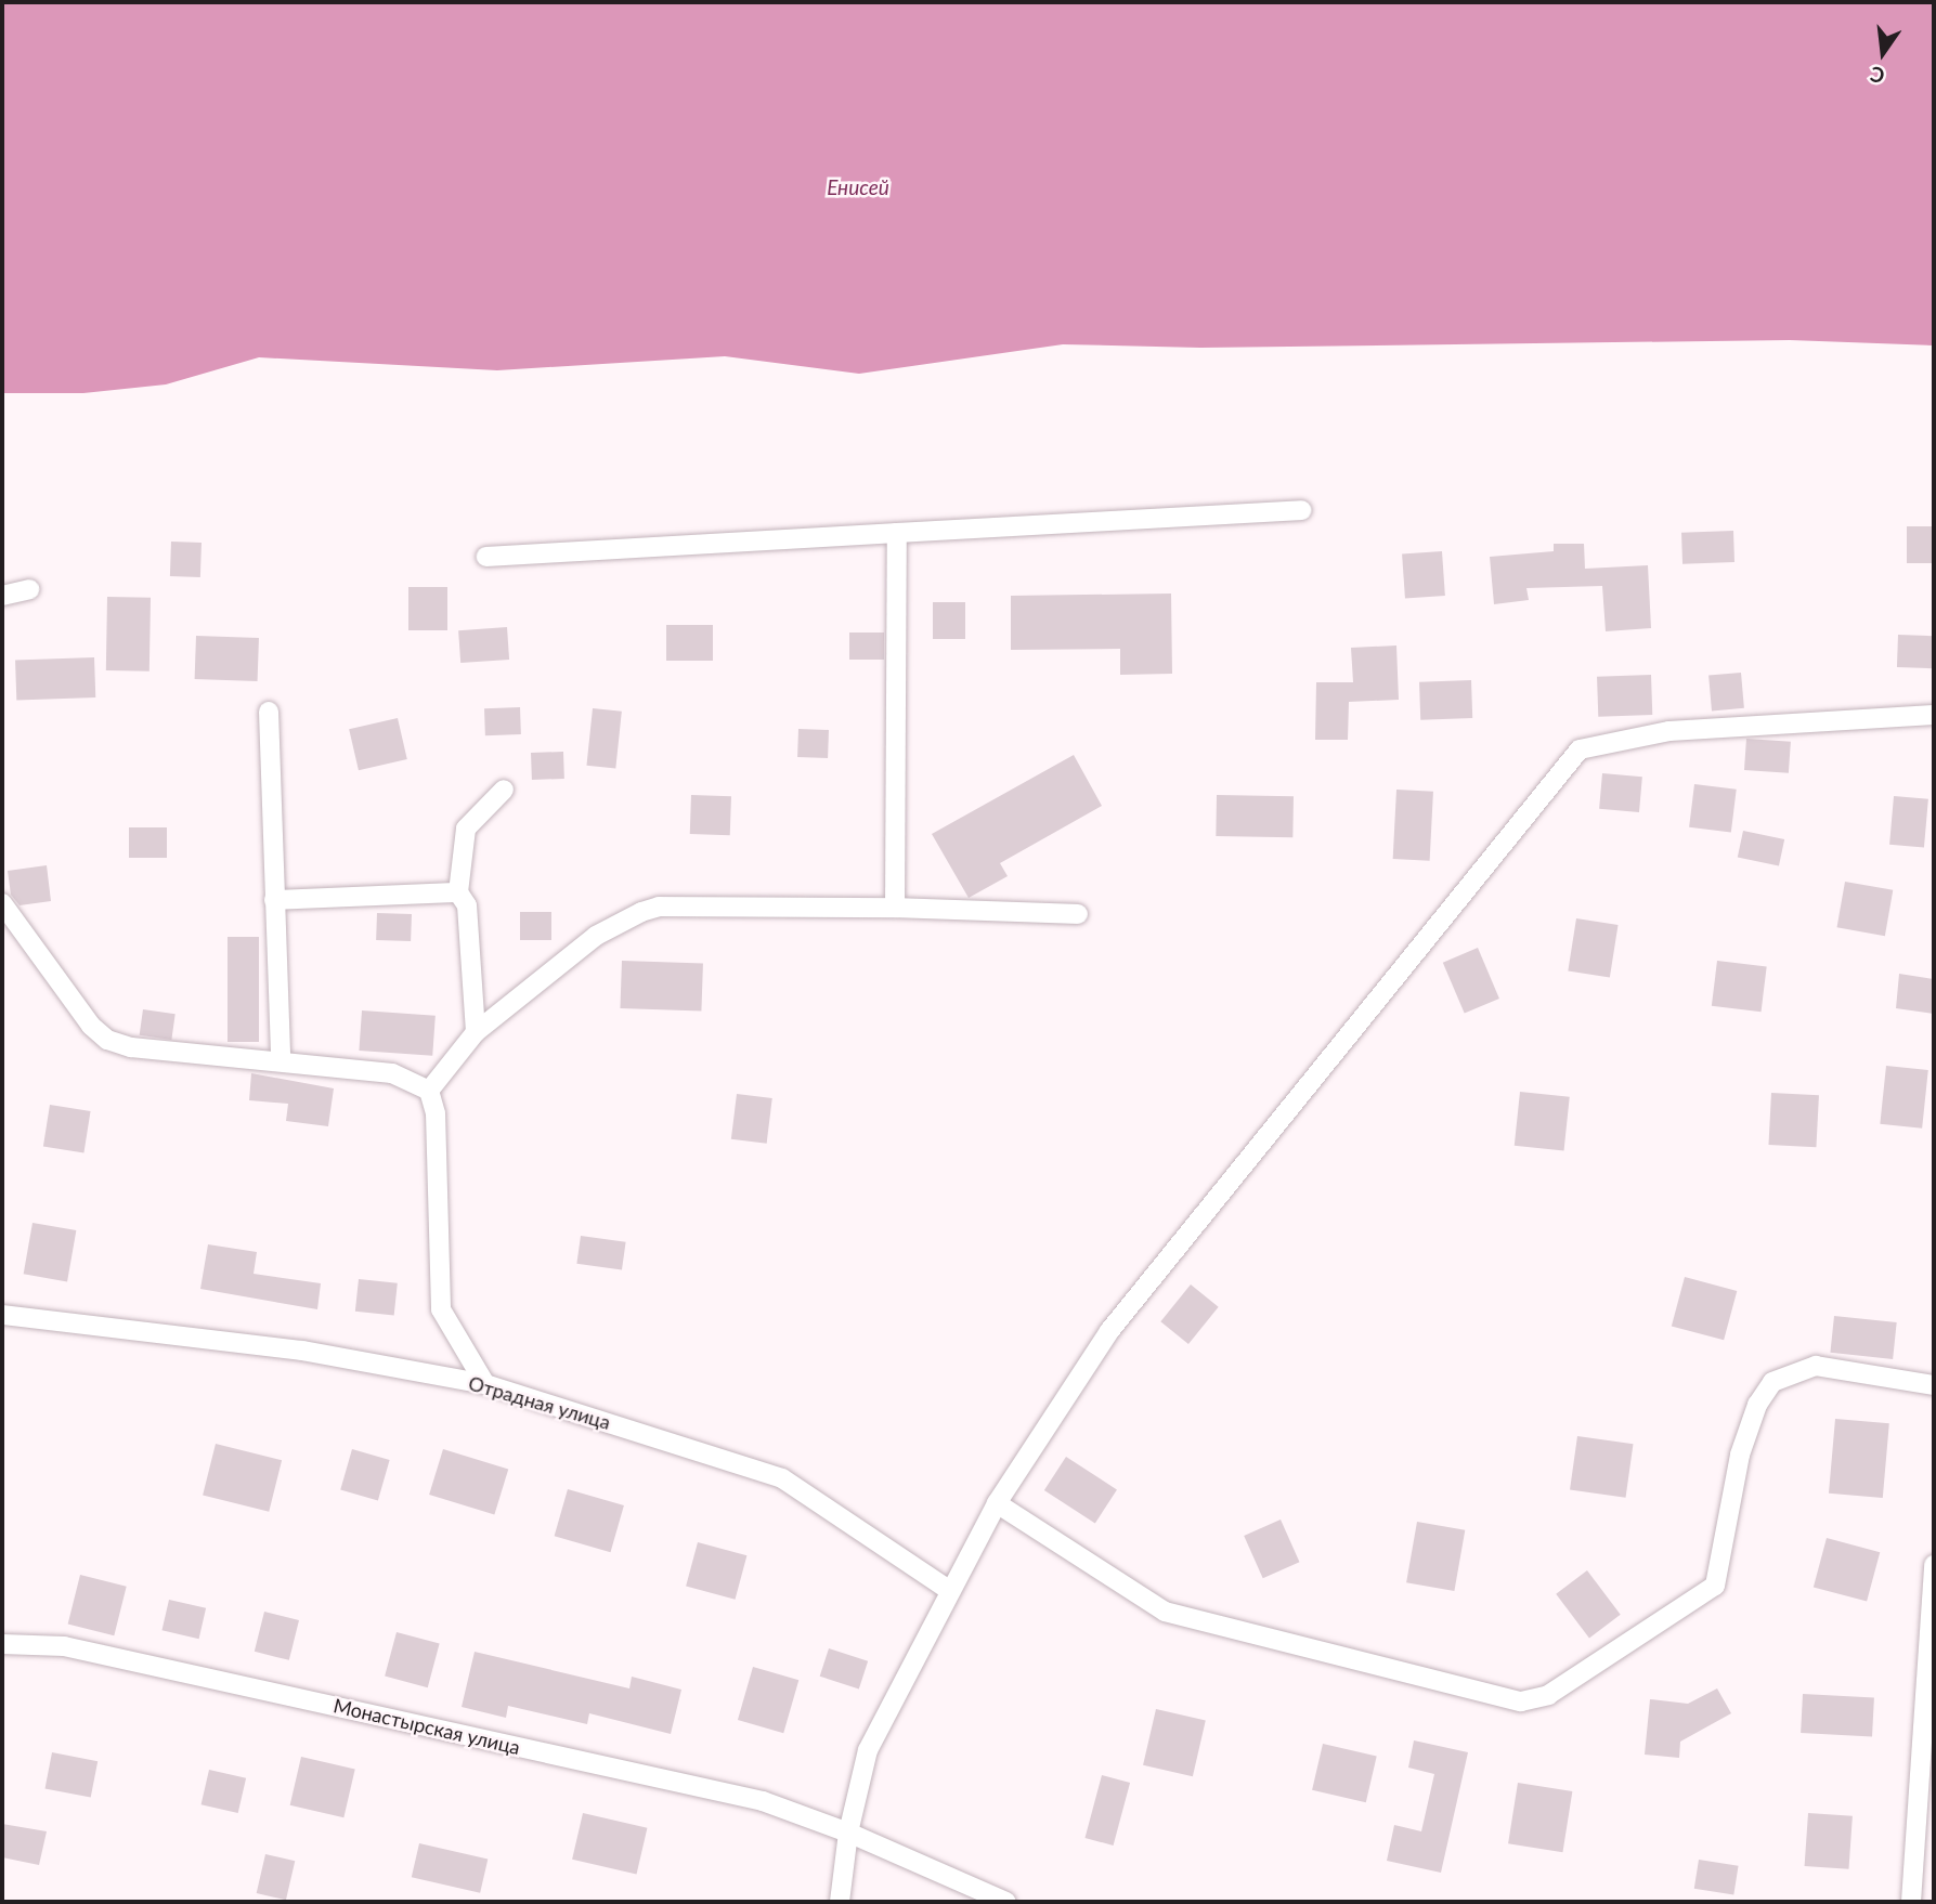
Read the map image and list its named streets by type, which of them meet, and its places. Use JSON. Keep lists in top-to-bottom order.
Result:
{
  "streets": {
    "street": ["Отрадная улица", "Монастырская улица"]
  },
  "water": ["Енисей"],
  "north": "bottom"
}
